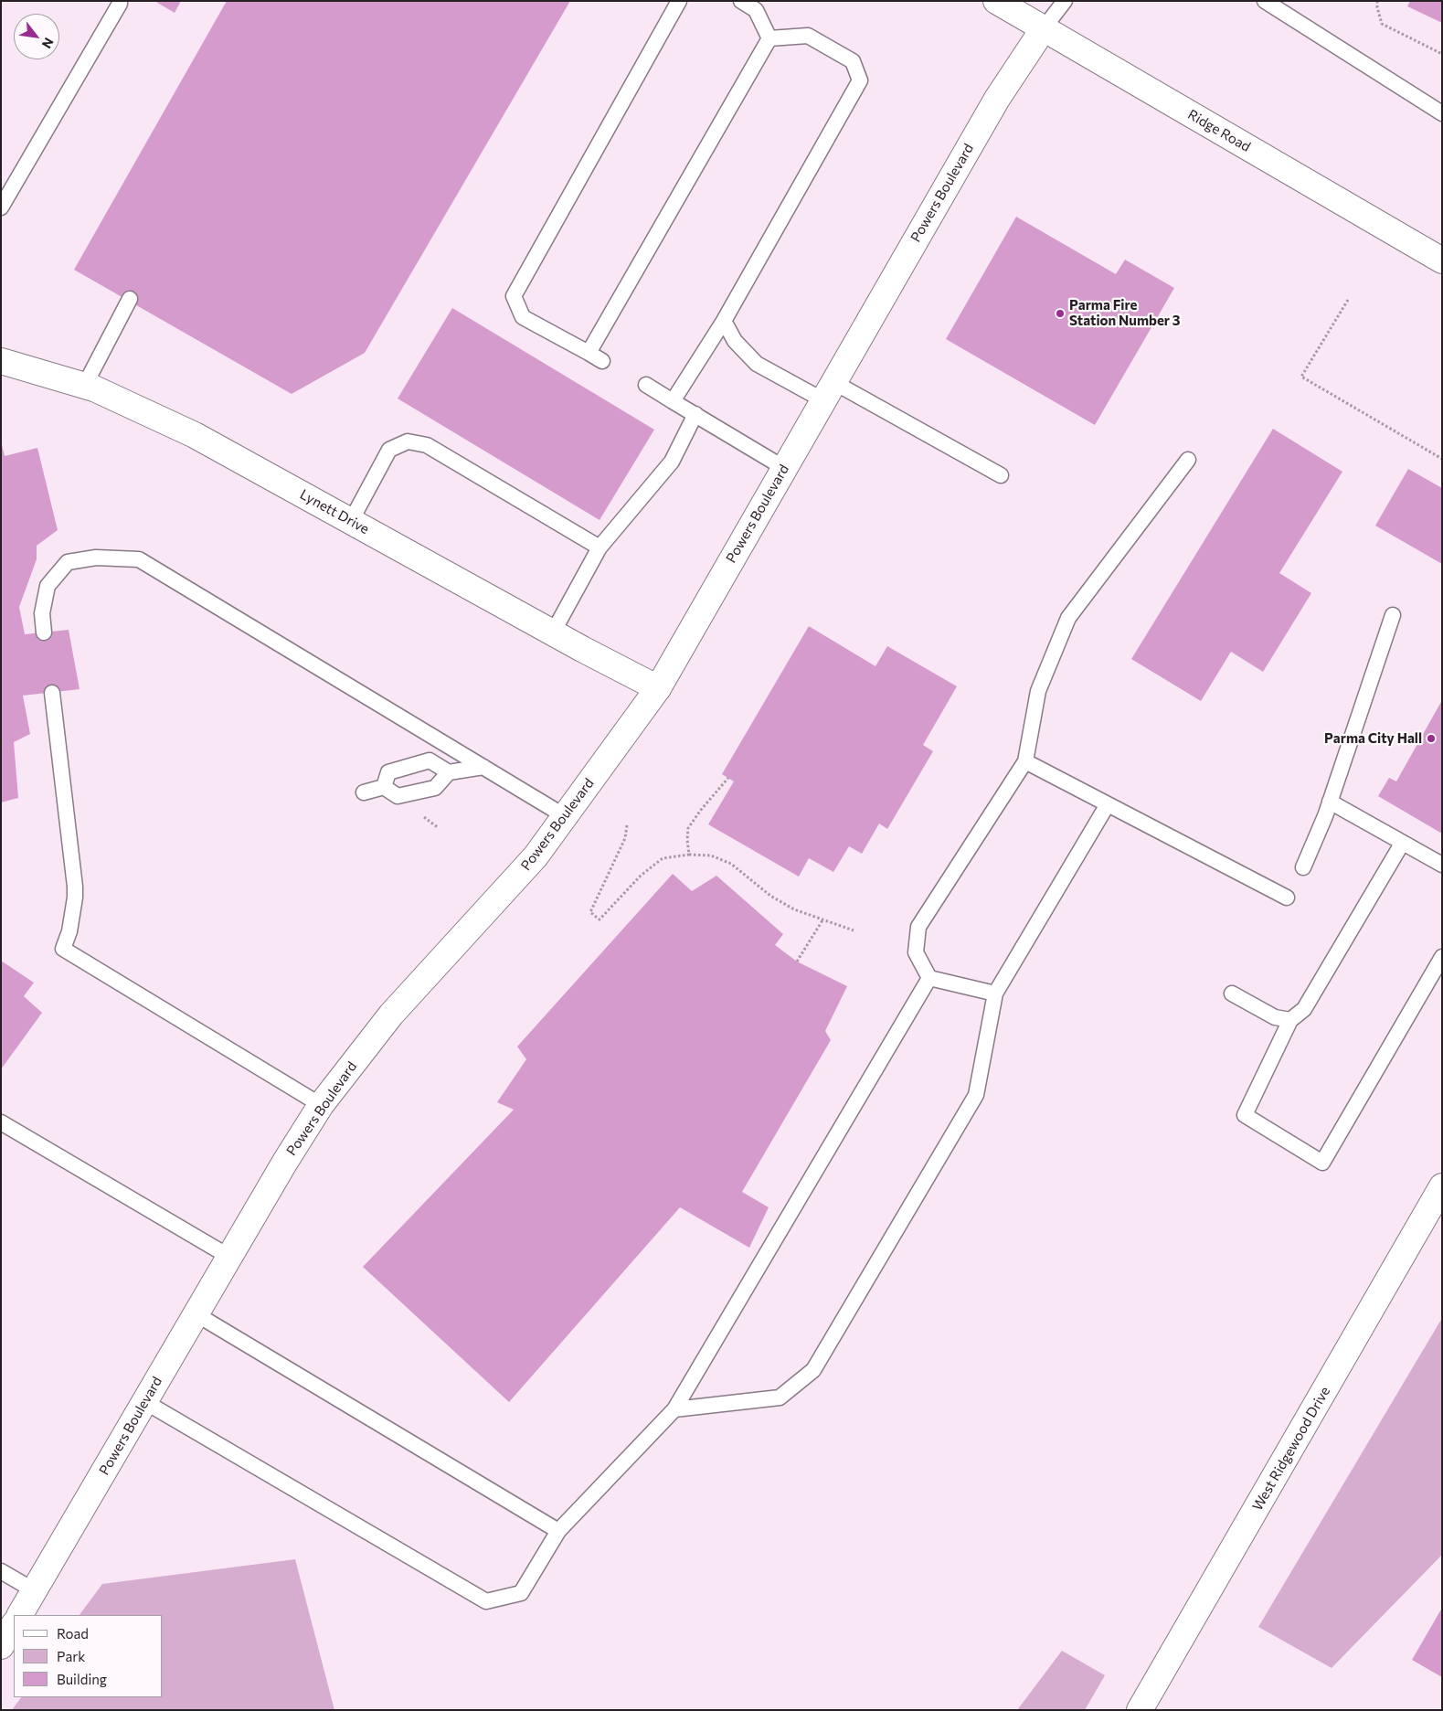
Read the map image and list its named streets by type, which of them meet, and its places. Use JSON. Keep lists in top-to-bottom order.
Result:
{
  "streets": {
    "street": [
      "Ridge Road",
      "Powers Boulevard",
      "Lynett Drive",
      "West Ridgewood Drive"
    ]
  },
  "crossings": [
    ["Ridge Road", "Powers Boulevard"],
    ["Powers Boulevard", "Lynett Drive"]
  ],
  "places": ["Parma Fire Station Number 3", "Parma City Hall"],
  "legend": ["Road", "Park", "Building"],
  "north": "bottom right"
}
